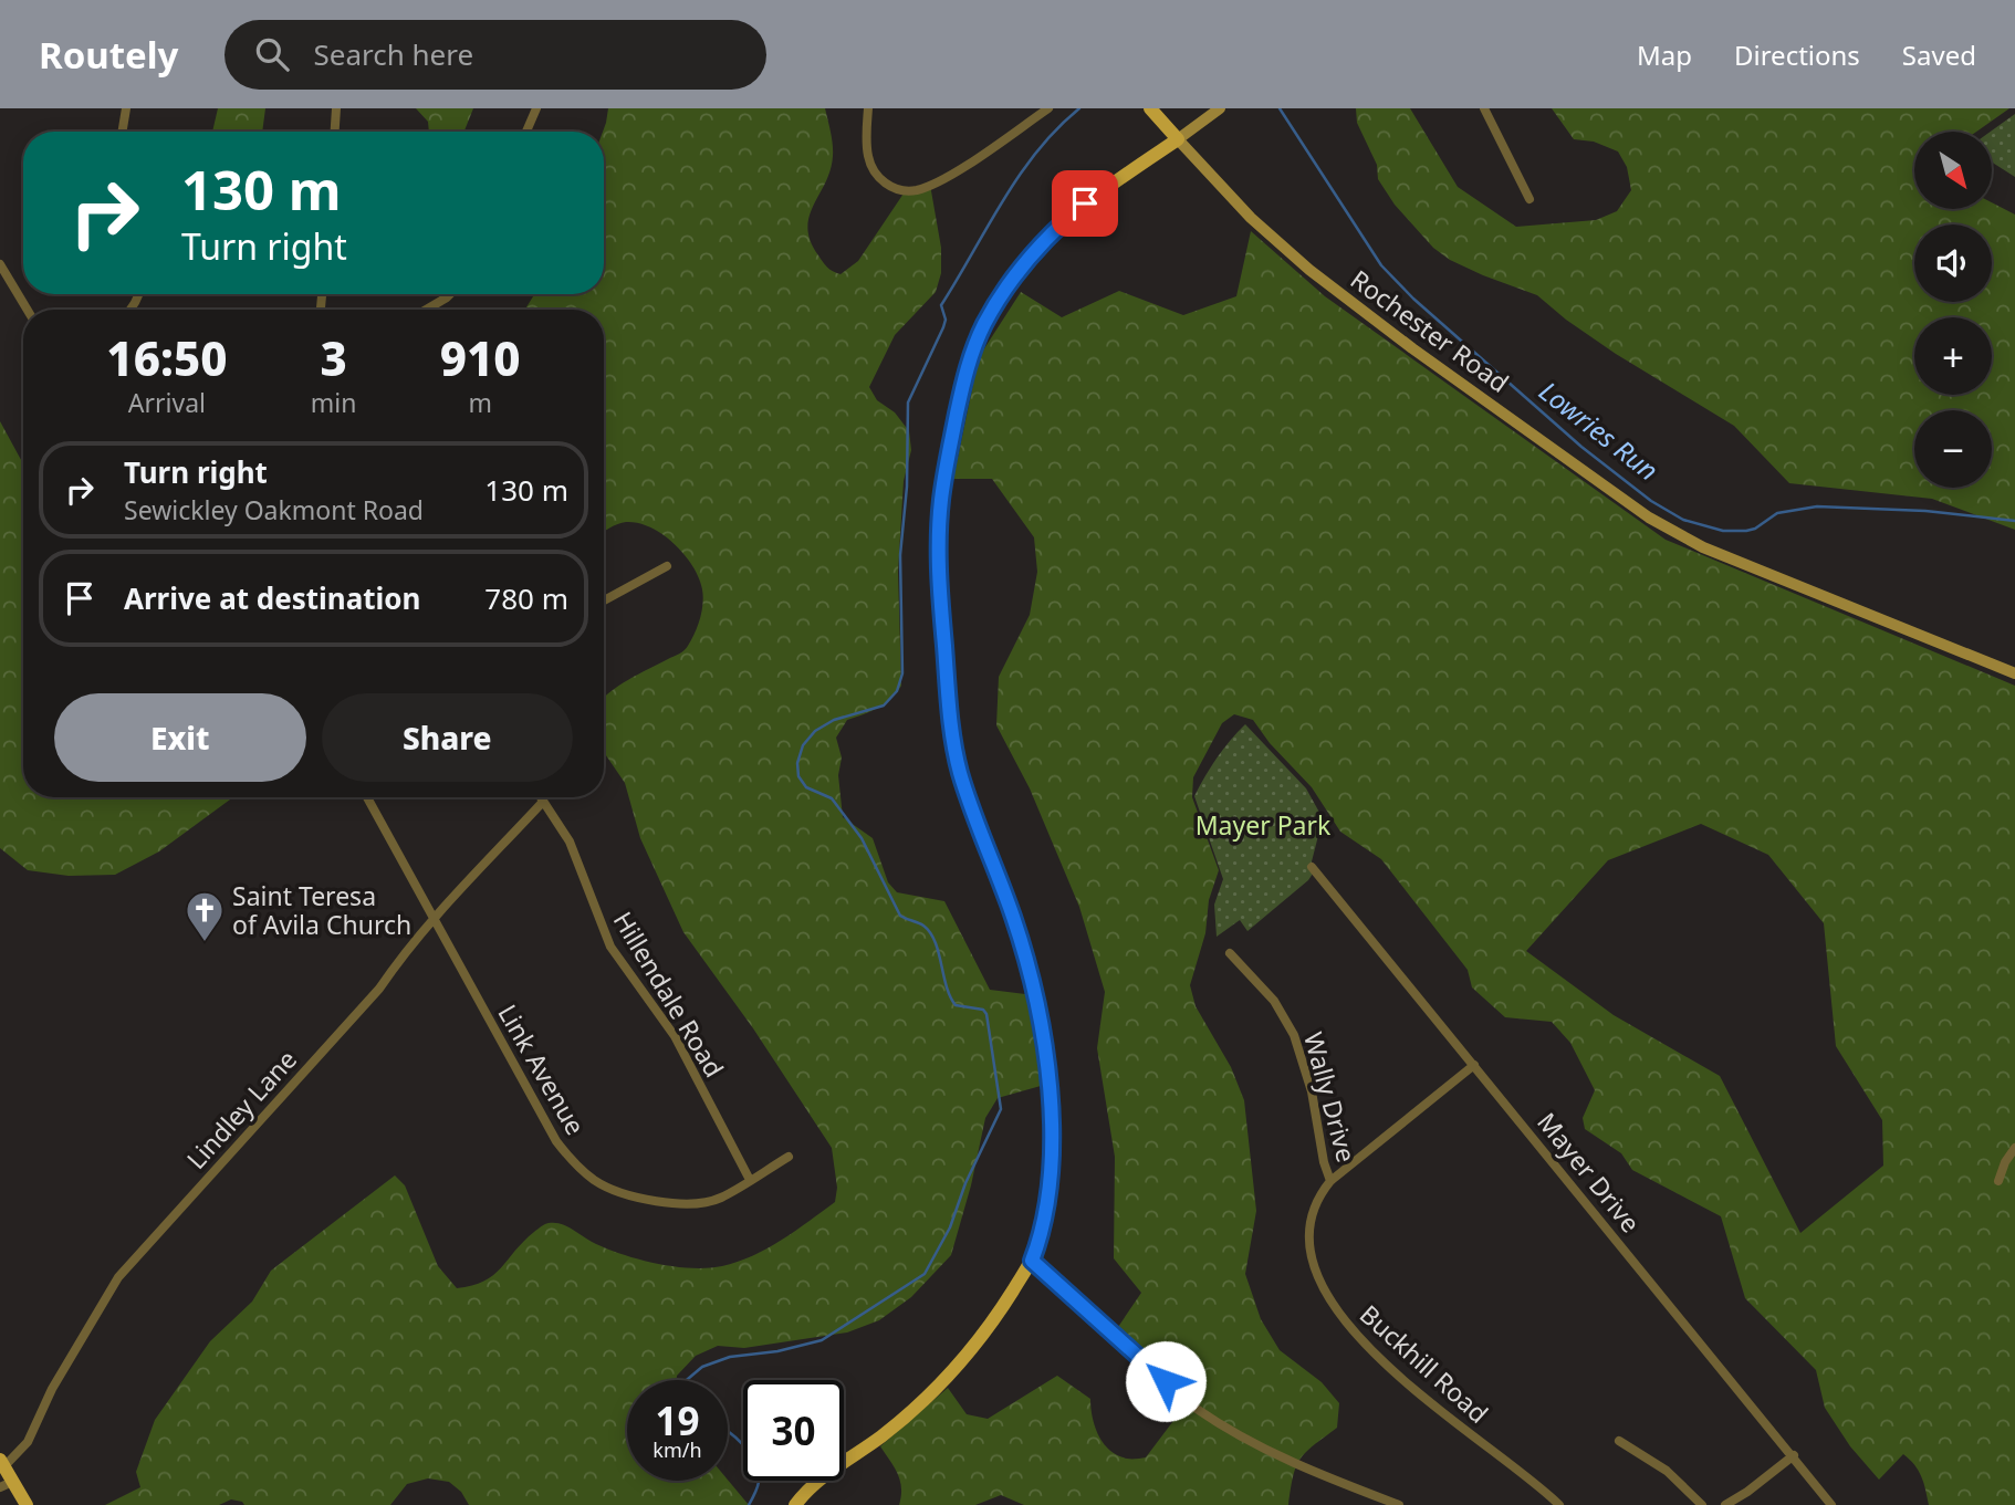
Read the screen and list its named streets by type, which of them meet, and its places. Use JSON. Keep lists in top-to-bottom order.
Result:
{
  "streets": {
    "main road": ["Rochester Road"],
    "street": [
      "Hillendale Road",
      "Link Avenue",
      "Wally Drive",
      "Lindley Lane",
      "Mayer Drive",
      "Buckhill Road"
    ]
  },
  "crossings": [
    ["Hillendale Road", "Link Avenue"],
    ["Hillendale Road", "Lindley Lane"],
    ["Link Avenue", "Lindley Lane"],
    ["Wally Drive", "Buckhill Road"],
    ["Mayer Drive", "Buckhill Road"]
  ],
  "water": ["Lowries Run"],
  "parks": ["Mayer Park"],
  "places": {
    "church": ["Saint Teresa of Avila Church"]
  },
  "north": "bottom right",
  "page": {
    "header": "Routely",
    "search": "Search here",
    "nav": ["Map", "Directions", "Saved"],
    "map_buttons": ["+", "−"],
    "turn": ["130 m", "Turn right"],
    "eta": [
      "16:50",
      "Arrival",
      "3",
      "min",
      "910",
      "m"
    ],
    "list": [
      {
        "name": "Turn right",
        "note": "Sewickley Oakmont Road",
        "value": "130 m"
      },
      {
        "name": "Arrive at destination",
        "value": "780 m"
      }
    ],
    "buttons": ["Exit", "Share"],
    "speed": "19 km/h",
    "limit": "30"
  }
}
